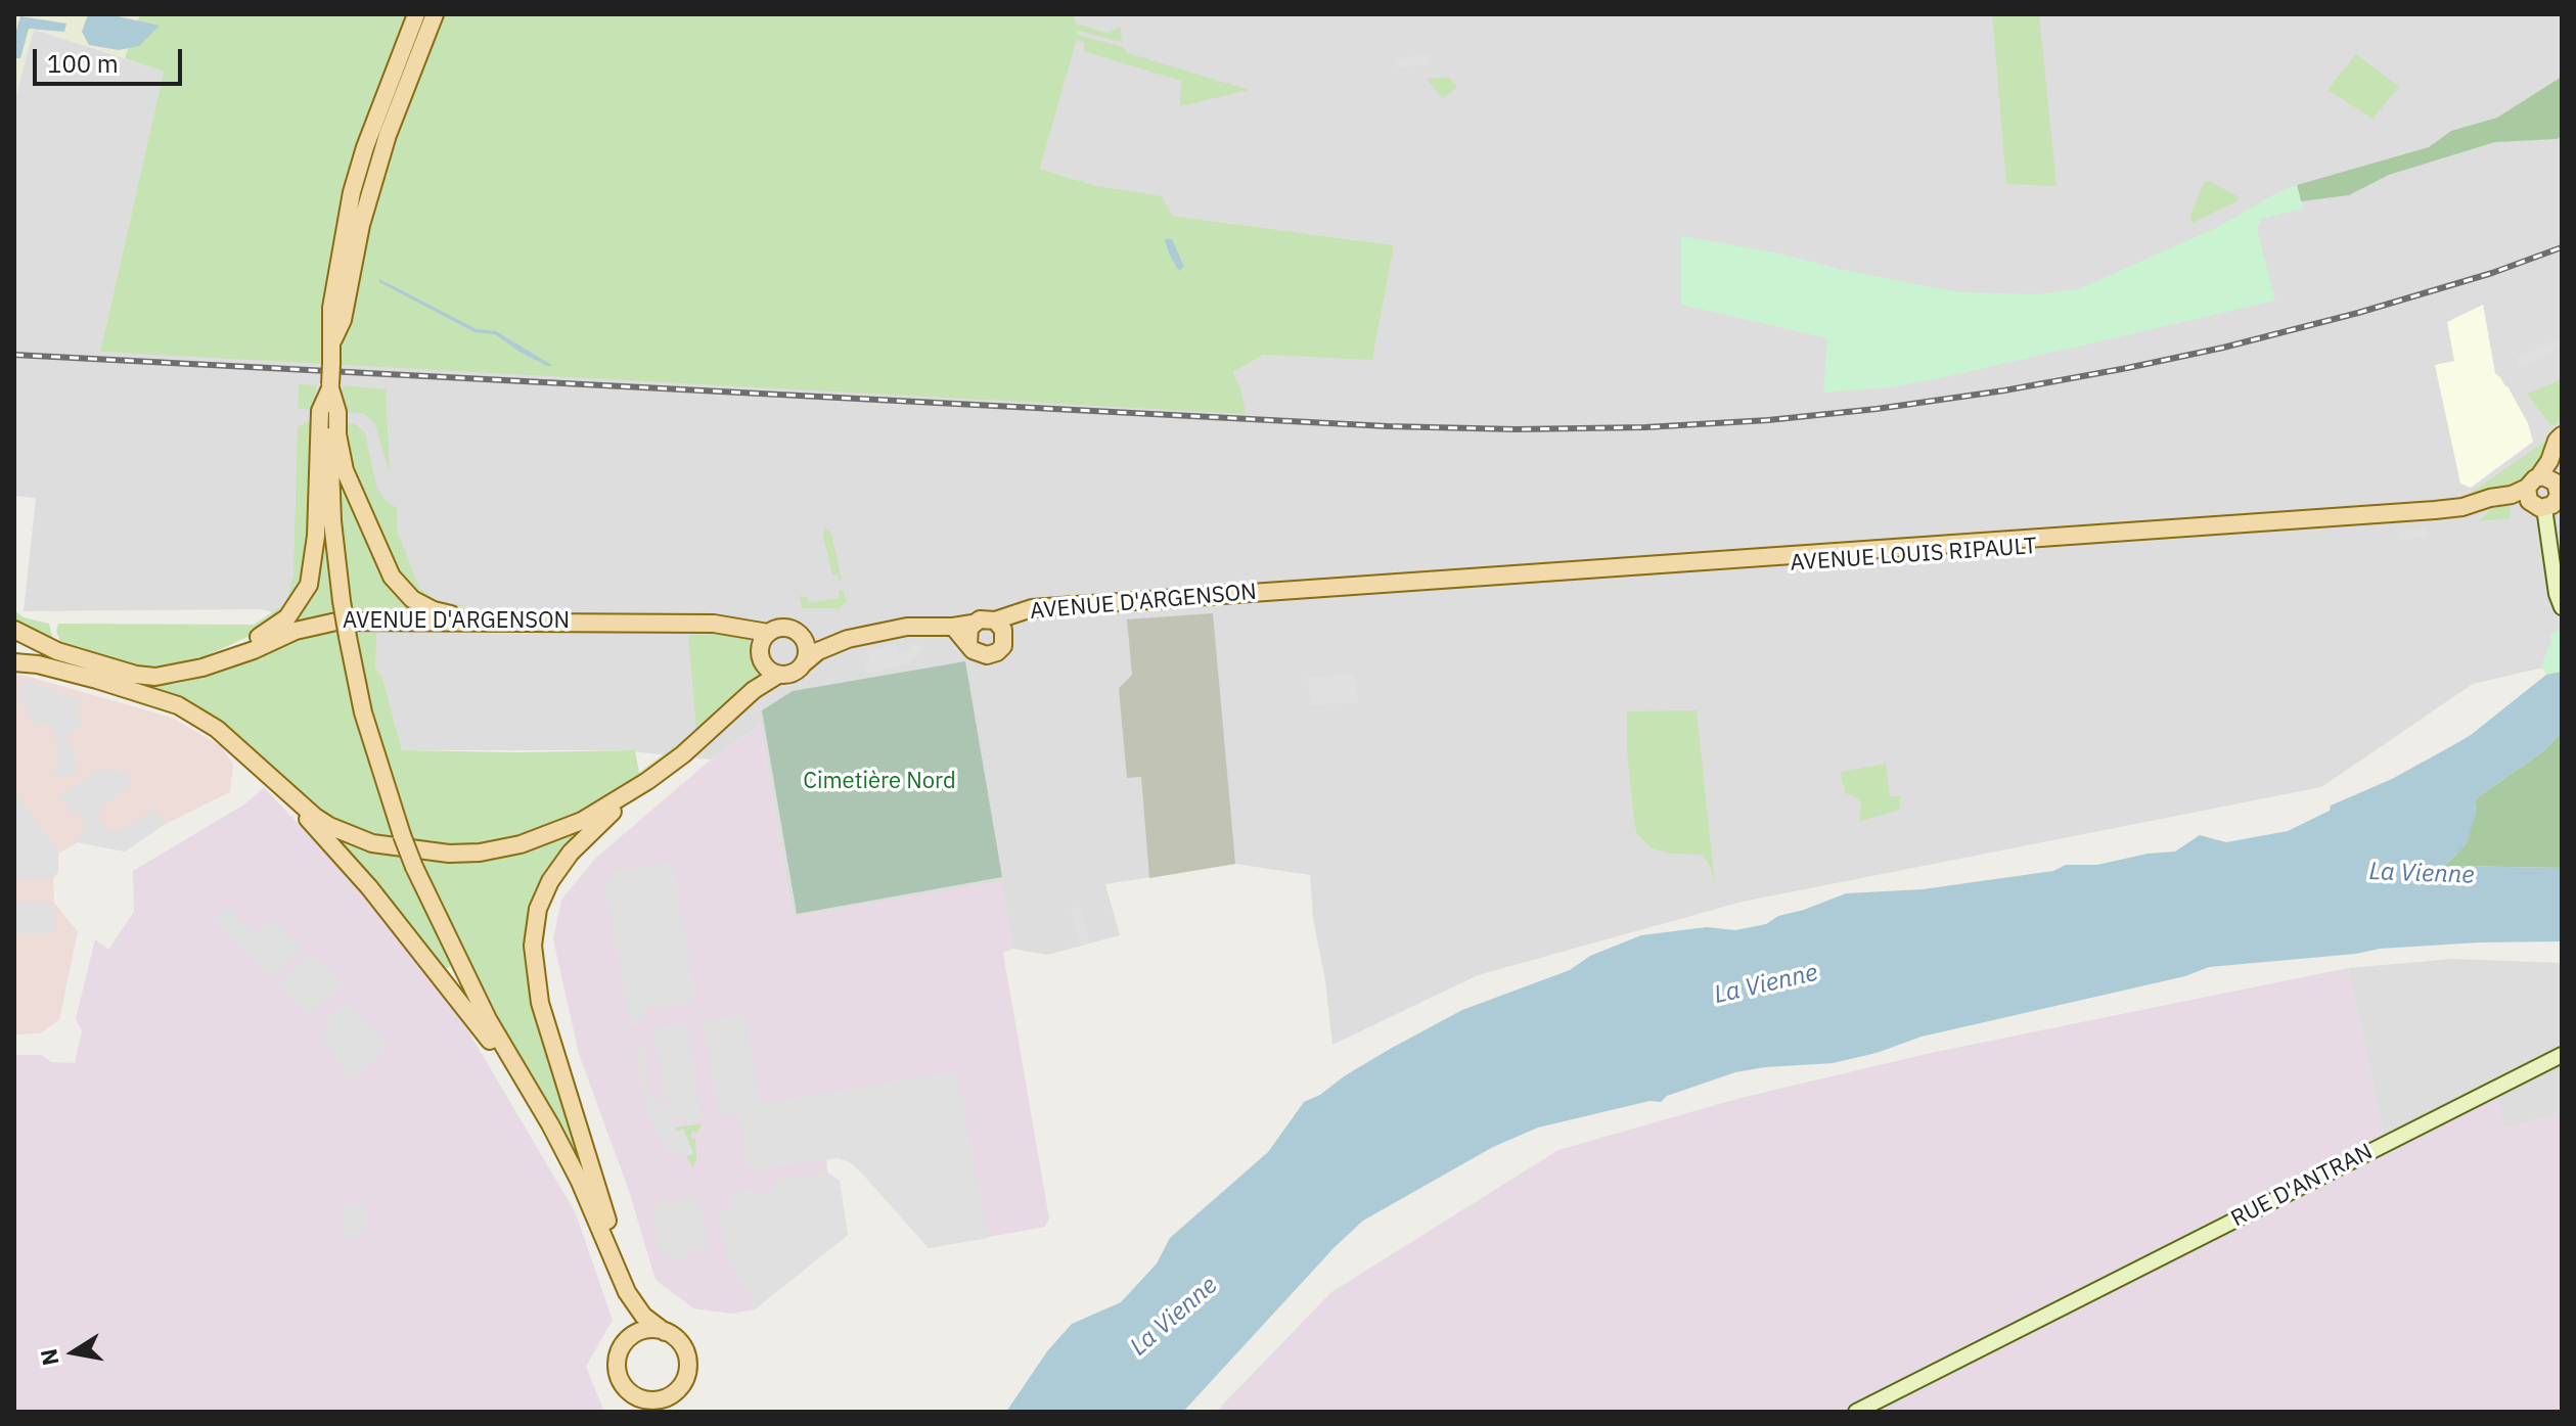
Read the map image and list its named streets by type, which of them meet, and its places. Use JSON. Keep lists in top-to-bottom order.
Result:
{
  "streets": {
    "main road": ["AVENUE LOUIS RIPAULT", "AVENUE D'ARGENSON"],
    "street": ["RUE D'ANTRAN"]
  },
  "crossings": [
    ["AVENUE LOUIS RIPAULT", "AVENUE D'ARGENSON"]
  ],
  "water": ["La Vienne"],
  "parks": ["Cimetière Nord"],
  "scale_bar": "100 m",
  "north": "left"
}
